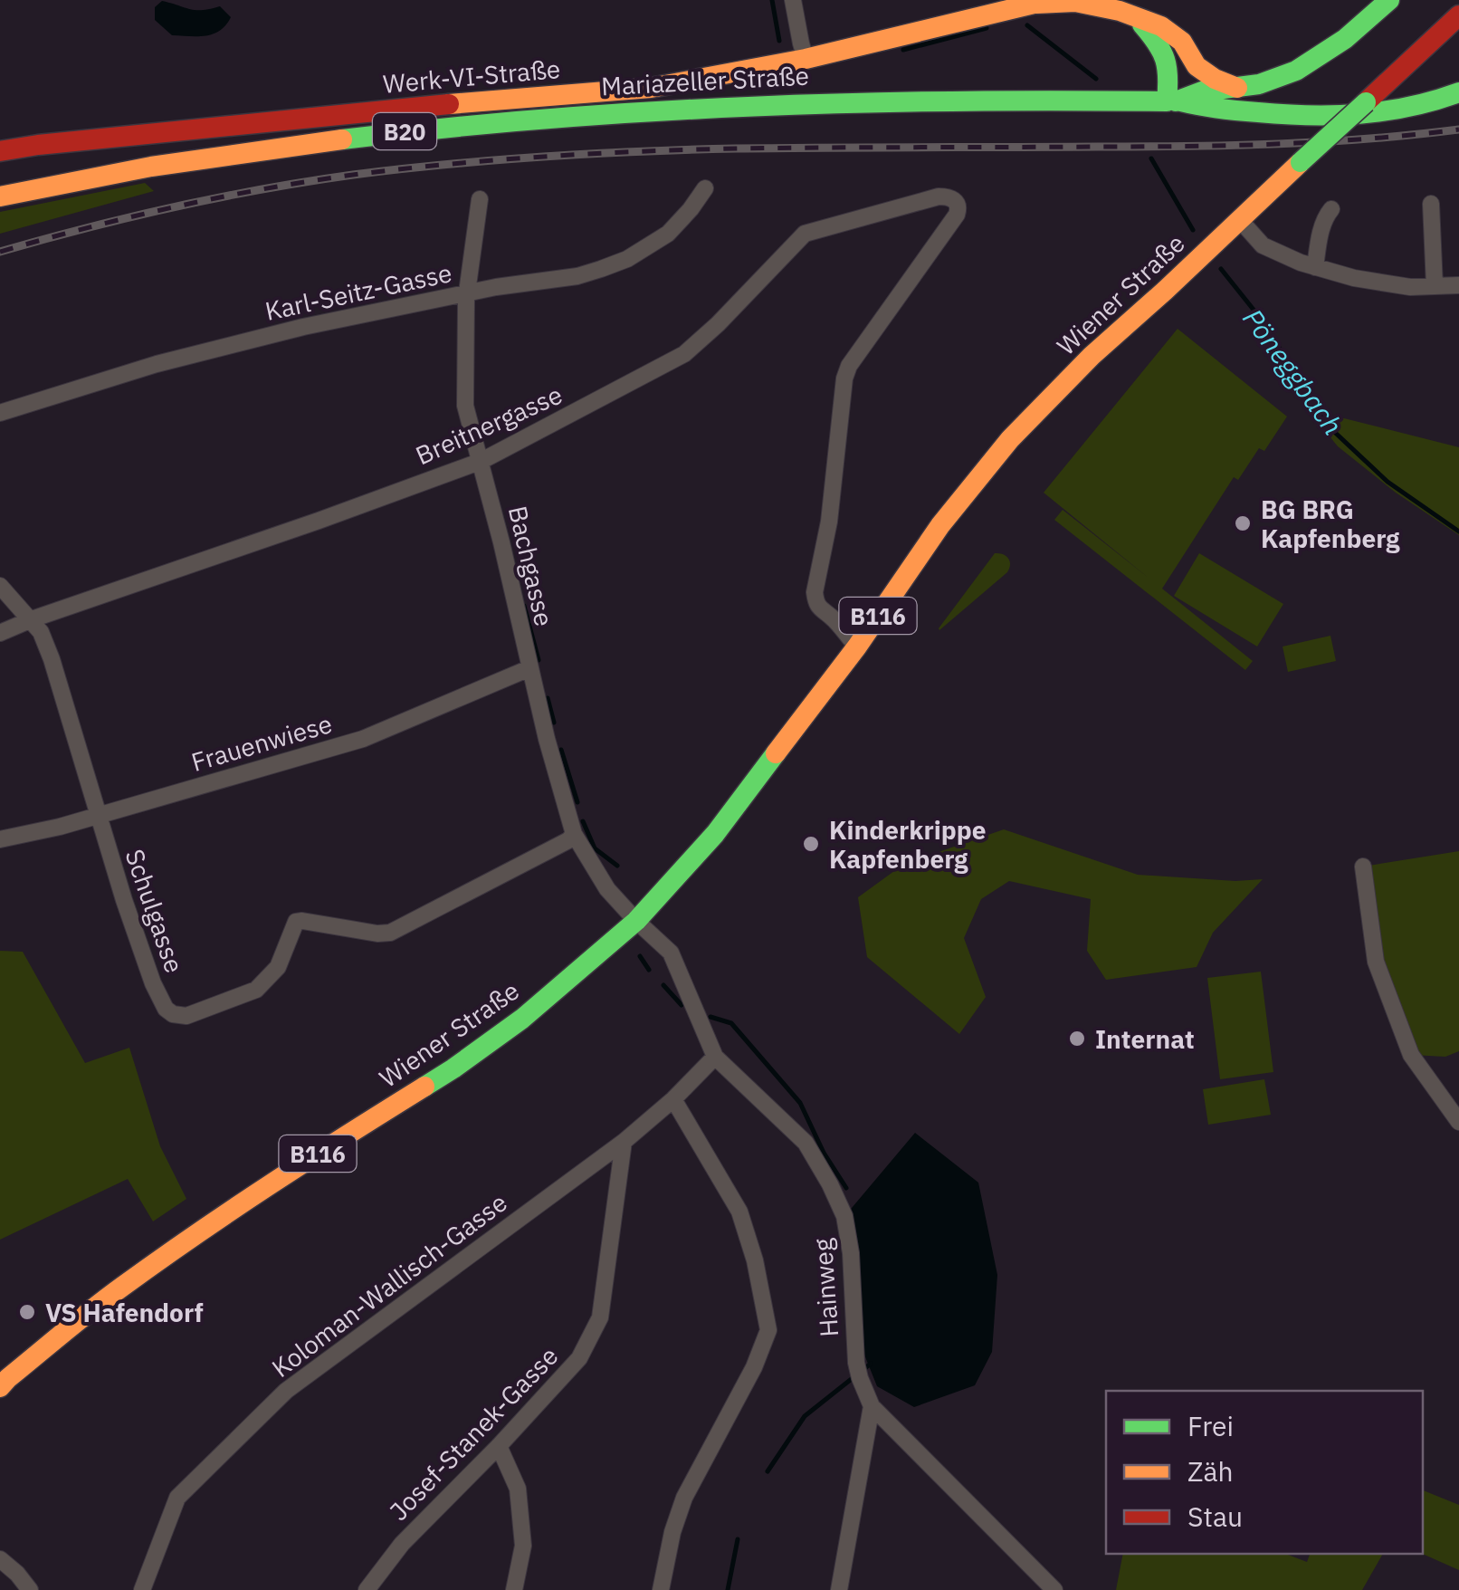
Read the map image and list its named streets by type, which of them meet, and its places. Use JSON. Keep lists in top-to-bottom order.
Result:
{
  "streets": {
    "main road": [
      "Werk-VI-Straße",
      "Mariazeller Straße",
      "B20",
      "Wiener Straße",
      "B116"
    ],
    "street": [
      "Karl-Seitz-Gasse",
      "Breitnergasse",
      "Bachgasse",
      "Frauenwiese",
      "Schulgasse",
      "Koloman-Wallisch-Gasse",
      "Hainweg",
      "Josef-Stanek-Gasse"
    ]
  },
  "crossings": [
    ["Karl-Seitz-Gasse", "Bachgasse"],
    ["Wiener Straße", "Breitnergasse"],
    ["Wiener Straße", "Bachgasse"],
    ["Wiener Straße", "Hainweg"],
    ["Breitnergasse", "Bachgasse"],
    ["Breitnergasse", "Schulgasse"],
    ["Bachgasse", "Frauenwiese"],
    ["Bachgasse", "Schulgasse"],
    ["Bachgasse", "Hainweg"],
    ["Frauenwiese", "Schulgasse"],
    ["Koloman-Wallisch-Gasse", "Hainweg"],
    ["Koloman-Wallisch-Gasse", "Josef-Stanek-Gasse"]
  ],
  "water": ["Pöneggbach"],
  "places": [
    "BG BRG Kapfenberg",
    "Kinderkrippe Kapfenberg",
    "Internat",
    "VS Hafendorf"
  ],
  "legend": ["Frei", "Zäh", "Stau"]
}
